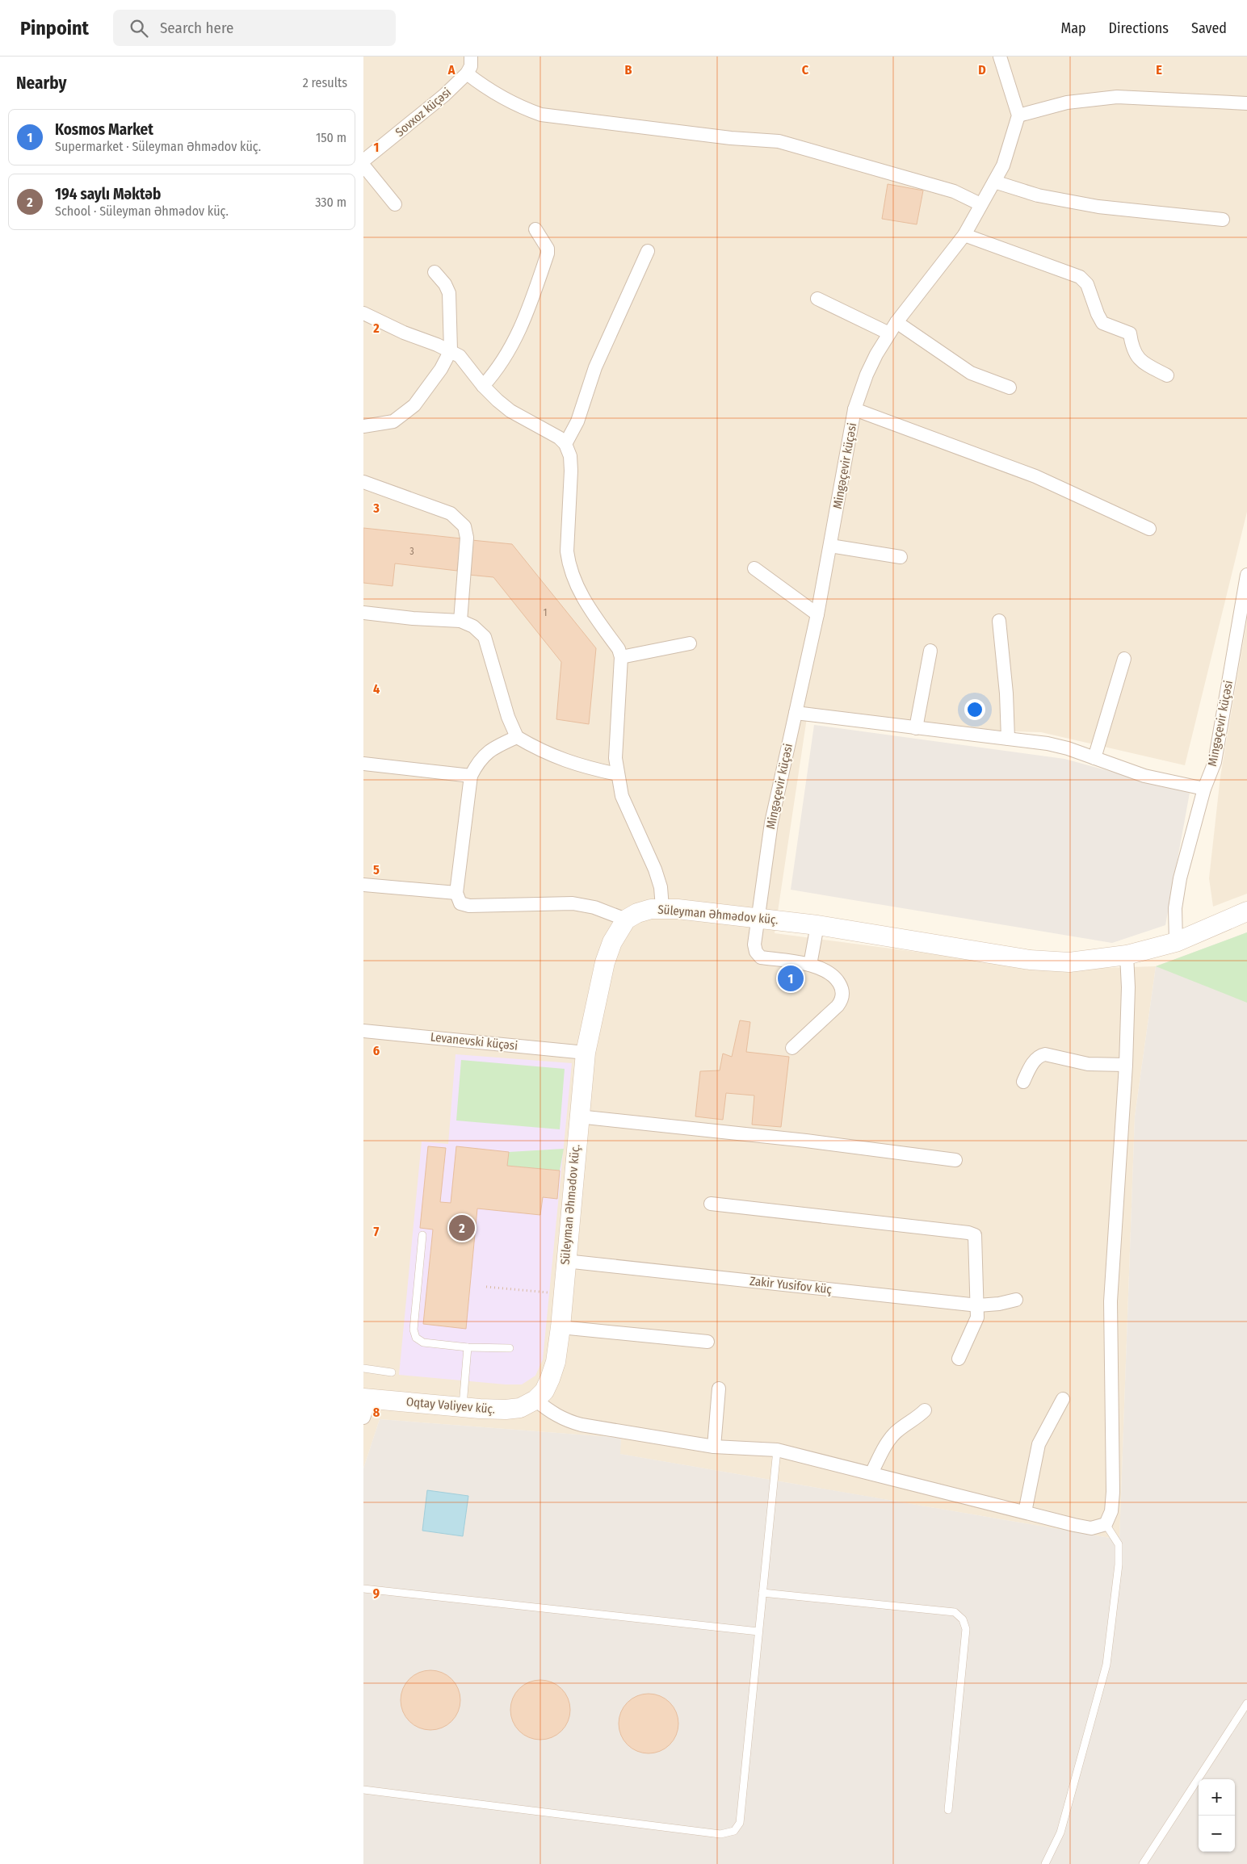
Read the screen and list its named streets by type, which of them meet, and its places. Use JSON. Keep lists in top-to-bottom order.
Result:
{
  "streets": {
    "street": [
      "Sovxoz küçəsi",
      "Mingəçevir küçəsi",
      "Süleyman Əhmədov küç.",
      "Levanevski küçəsi",
      "Zakir Yusifov küç",
      "Oqtay Vəliyev küç."
    ]
  },
  "crossings": [
    ["Mingəçevir küçəsi", "Süleyman Əhmədov küç."],
    ["Süleyman Əhmədov küç.", "Levanevski küçəsi"],
    ["Süleyman Əhmədov küç.", "Zakir Yusifov küç"],
    ["Süleyman Əhmədov küç.", "Oqtay Vəliyev küç."]
  ],
  "house_numbers": ["3", "1"],
  "page": {
    "header": "Pinpoint",
    "search": "Search here",
    "nav": ["Map", "Directions", "Saved"],
    "heading": ["Nearby", "2 results"],
    "list": [
      {
        "mark": "1",
        "name": "Kosmos Market",
        "note": "Supermarket · Süleyman Əhmədov küç.",
        "value": "150 m"
      },
      {
        "mark": "2",
        "name": "194 saylı Məktəb",
        "note": "School · Süleyman Əhmədov küç.",
        "value": "330 m"
      }
    ],
    "pins": ["1", "2"],
    "map_buttons": ["+", "−"]
  },
  "grid": {
    "columns": [
      "A",
      "B",
      "C",
      "D",
      "E"
    ],
    "rows": [
      "1",
      "2",
      "3",
      "4",
      "5",
      "6",
      "7",
      "8",
      "9"
    ]
  }
}
